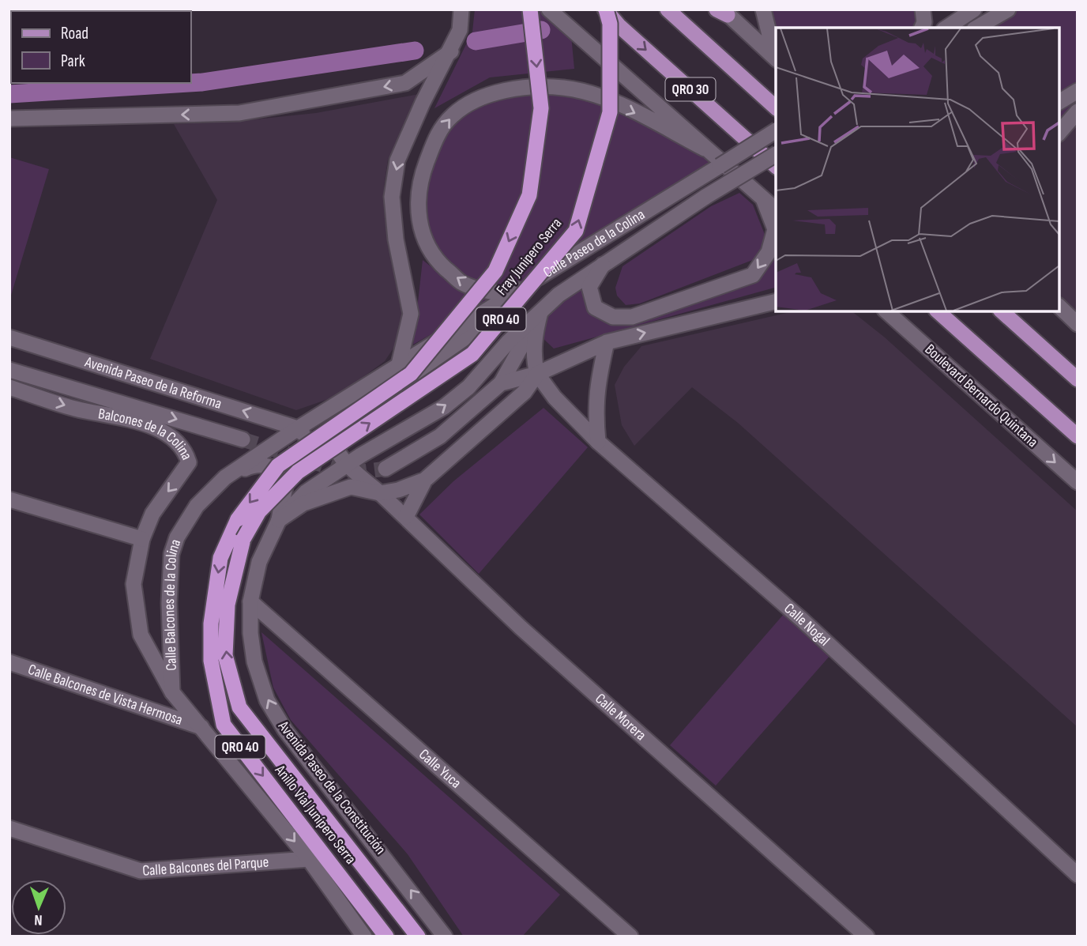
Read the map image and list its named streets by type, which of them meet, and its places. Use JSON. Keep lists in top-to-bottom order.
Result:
{
  "streets": {
    "highway": ["Fray Junipero Serra", "QRO 40", "Anillo Vial Junípero Serra"],
    "main road": ["QRO 30"],
    "street": [
      "Calle Paseo de la Colina",
      "Avenida Paseo de la Reforma",
      "Boulevard Bernardo Quintana",
      "Balcones de la Colina",
      "Calle Balcones de la Colina",
      "Calle Nogal",
      "Calle Balcones de Vista Hermosa",
      "Calle Morera",
      "Calle Yuca",
      "Avenida Paseo de la Constitución",
      "Calle Balcones del Parque"
    ]
  },
  "crossings": [
    ["QRO 30", "Fray Junipero Serra"],
    ["Calle Paseo de la Colina", "Avenida Paseo de la Reforma"],
    ["Calle Paseo de la Colina", "Calle Balcones de la Colina"],
    ["Calle Paseo de la Colina", "Calle Morera"],
    ["Calle Paseo de la Colina", "Avenida Paseo de la Constitución"],
    ["Fray Junipero Serra", "Anillo Vial Junípero Serra"],
    ["Avenida Paseo de la Reforma", "Calle Balcones de la Colina"],
    ["Balcones de la Colina", "Calle Balcones de la Colina"],
    ["Calle Balcones de la Colina", "Calle Balcones de Vista Hermosa"],
    ["Calle Balcones de la Colina", "Calle Balcones del Parque"],
    ["Calle Morera", "Avenida Paseo de la Constitución"],
    ["Calle Yuca", "Avenida Paseo de la Constitución"]
  ],
  "one_way": ["Boulevard Bernardo Quintana", "Avenida Paseo de la Constitución"],
  "legend": ["Road", "Park"],
  "north": "bottom"
}
